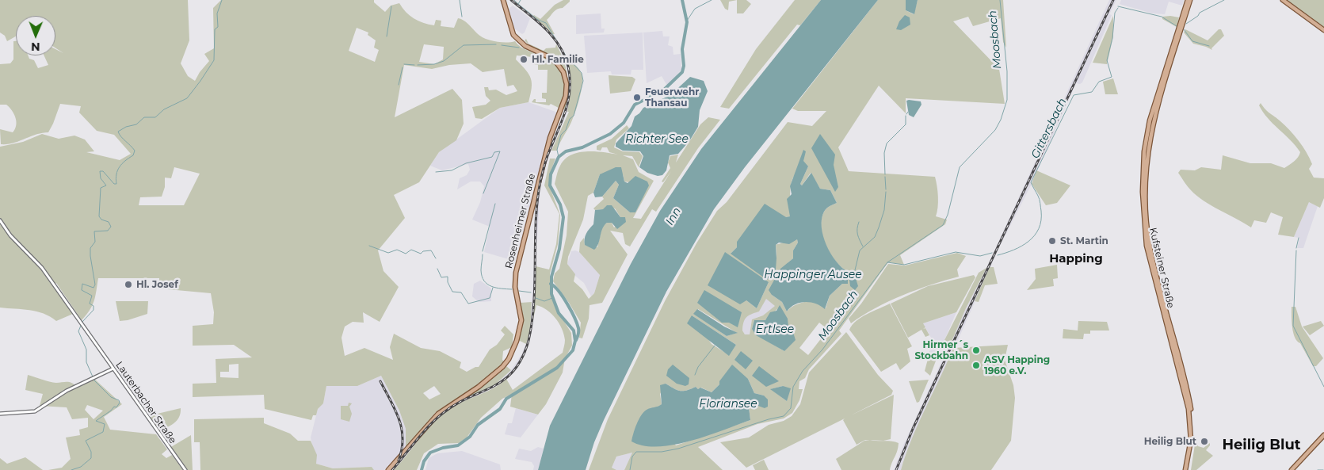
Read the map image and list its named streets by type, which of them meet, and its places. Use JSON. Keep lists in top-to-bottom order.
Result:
{
  "streets": {
    "main road": ["Rosenheimer Straße", "Kufsteiner Straße"],
    "street": ["Lauterbacher Straße"]
  },
  "districts": ["Happing", "Heilig Blut"],
  "water": [
    "Moosbach",
    "Gittersbach",
    "Richter See",
    "Inn",
    "Happinger Ausee",
    "Ertlsee",
    "Floriansee"
  ],
  "places": [
    "Hl. Familie",
    "Feuerwehr Thansau",
    "St. Martin",
    "Hl. Josef",
    "Hirmer´s Stockbahn",
    "ASV Happing 1960 e.V.",
    "Heilig Blut"
  ],
  "north": "bottom"
}
